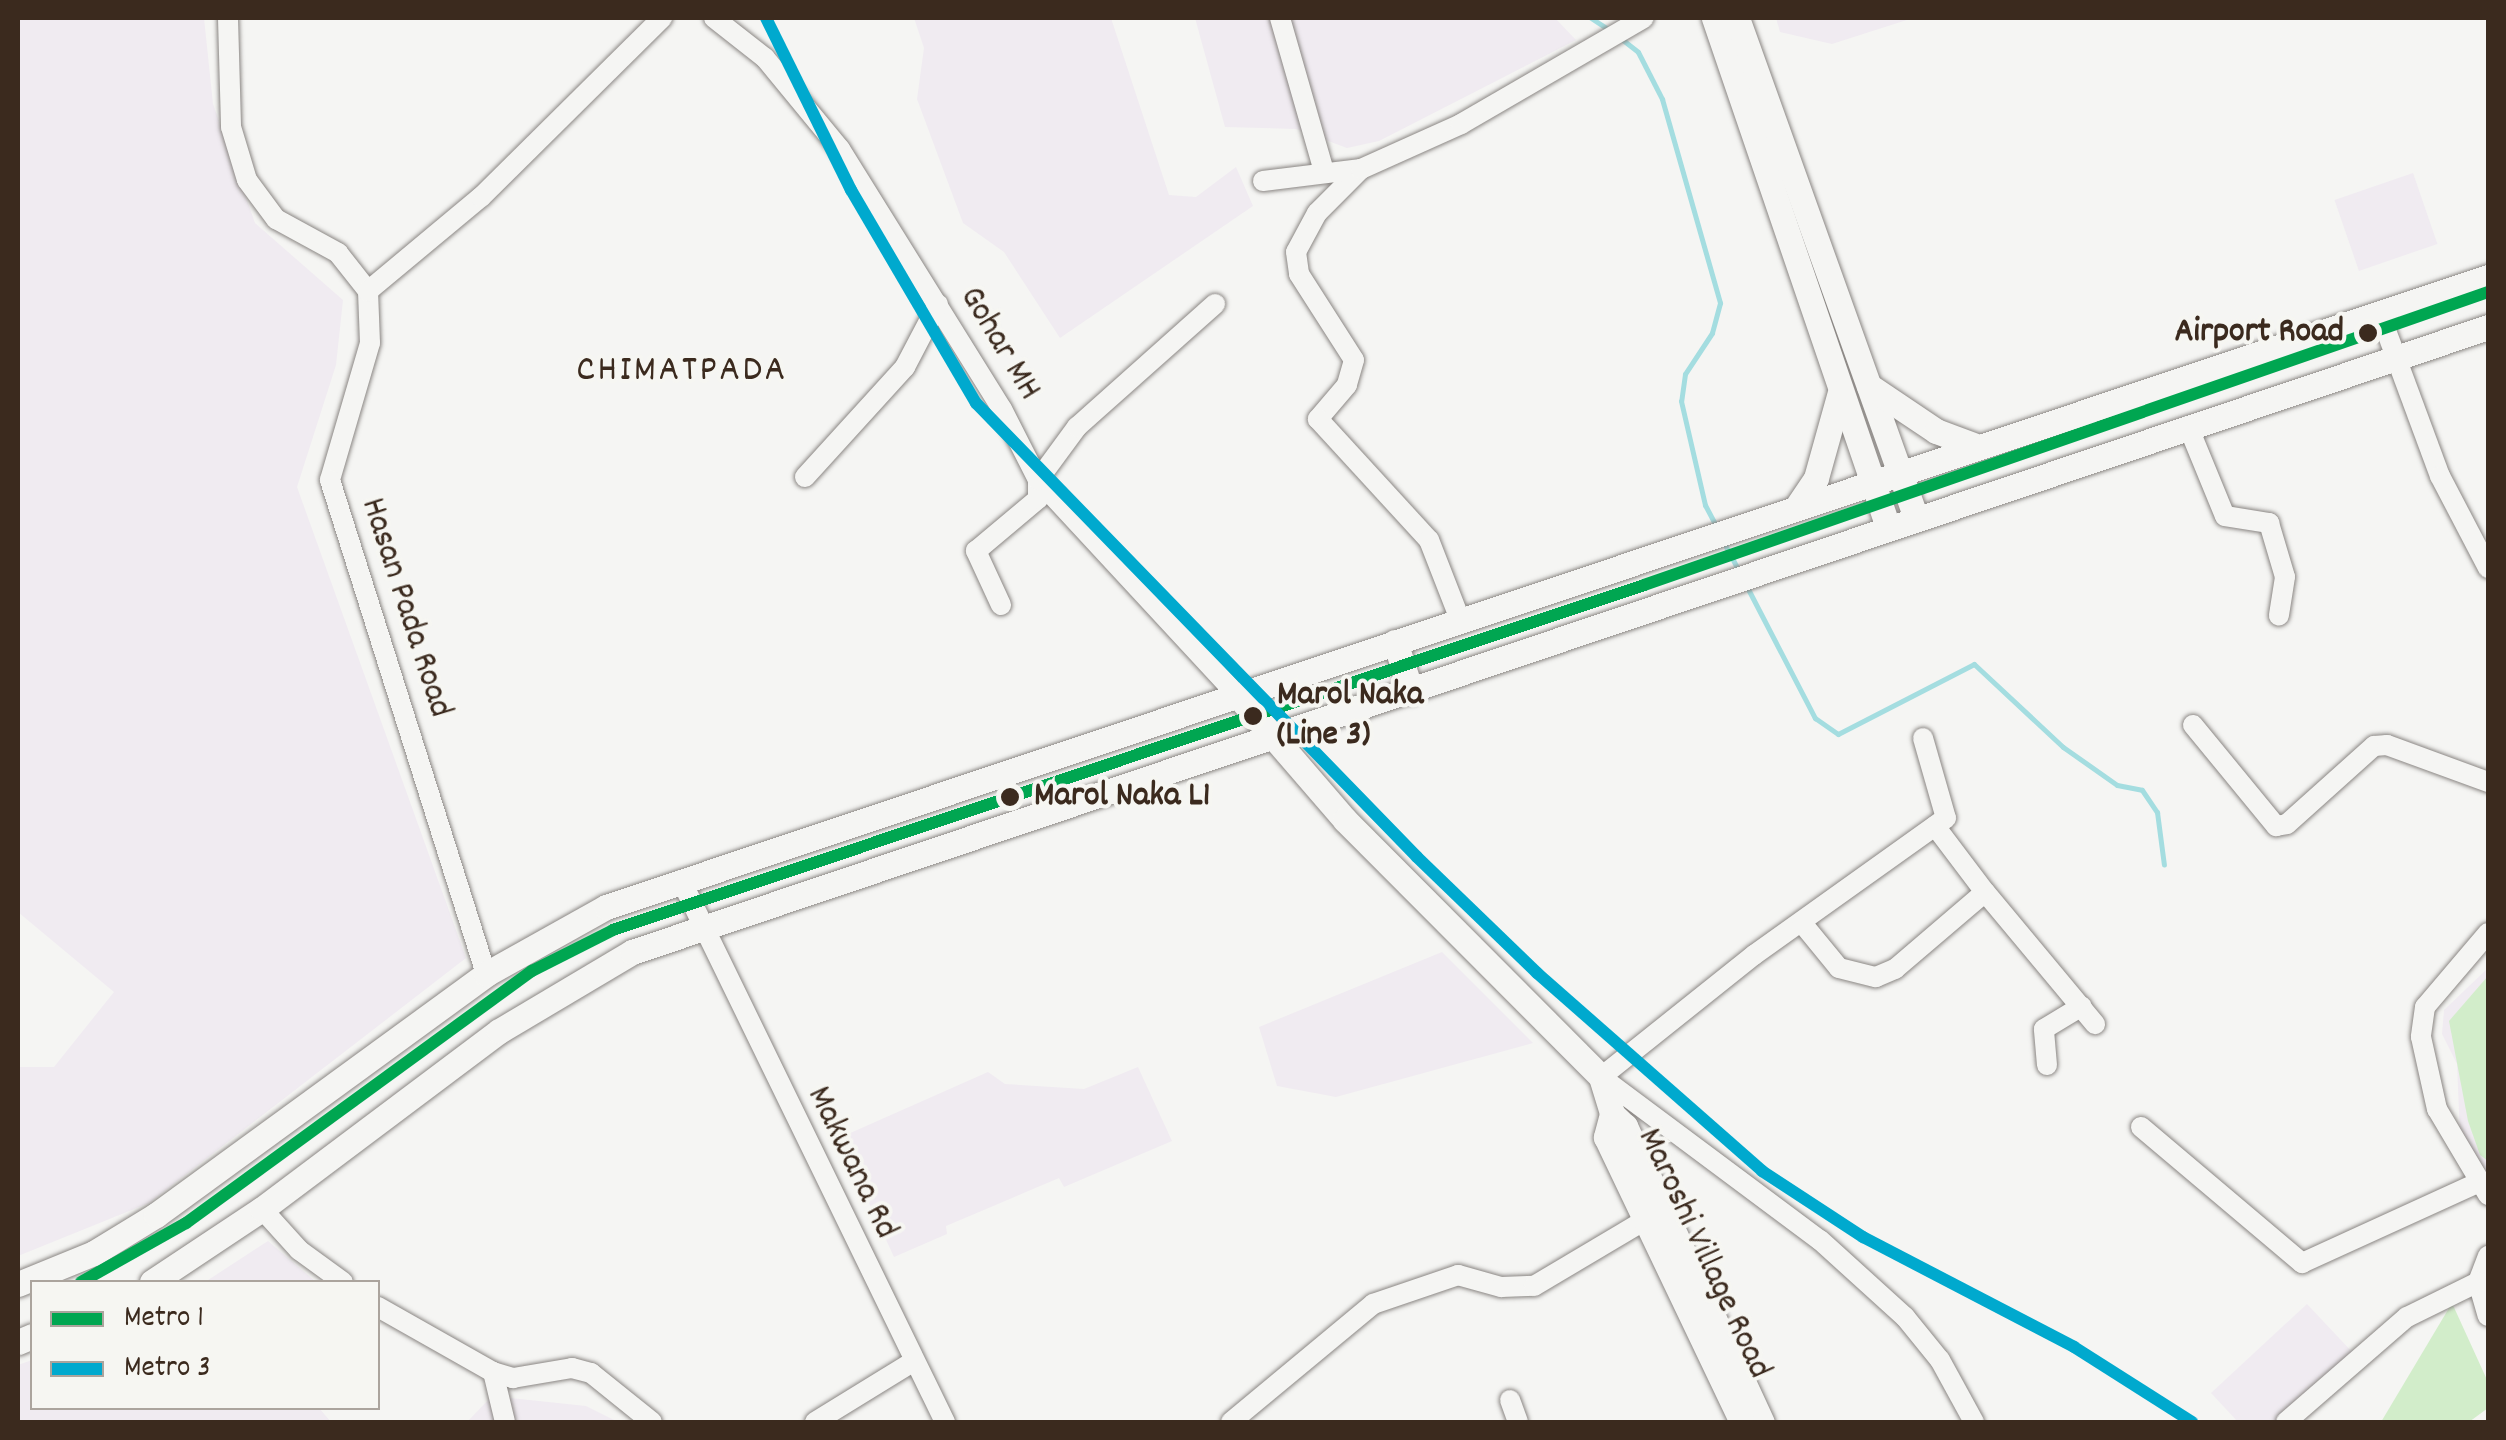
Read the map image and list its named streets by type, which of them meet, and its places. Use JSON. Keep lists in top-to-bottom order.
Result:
{
  "streets": {
    "main road": ["Maroshi Village Road"],
    "street": ["Gohar MH", "Hasan Pada Road", "Makwana Rd"]
  },
  "crossings": [
    ["Gohar MH", "Maroshi Village Road"]
  ],
  "districts": ["CHIMATPADA"],
  "places": ["Airport Road", "Marol Naka (Line 3)", "Marol Naka L1"],
  "lines": ["metro line 3", "metro line 1"],
  "legend": ["Metro 1", "Metro 3"]
}
